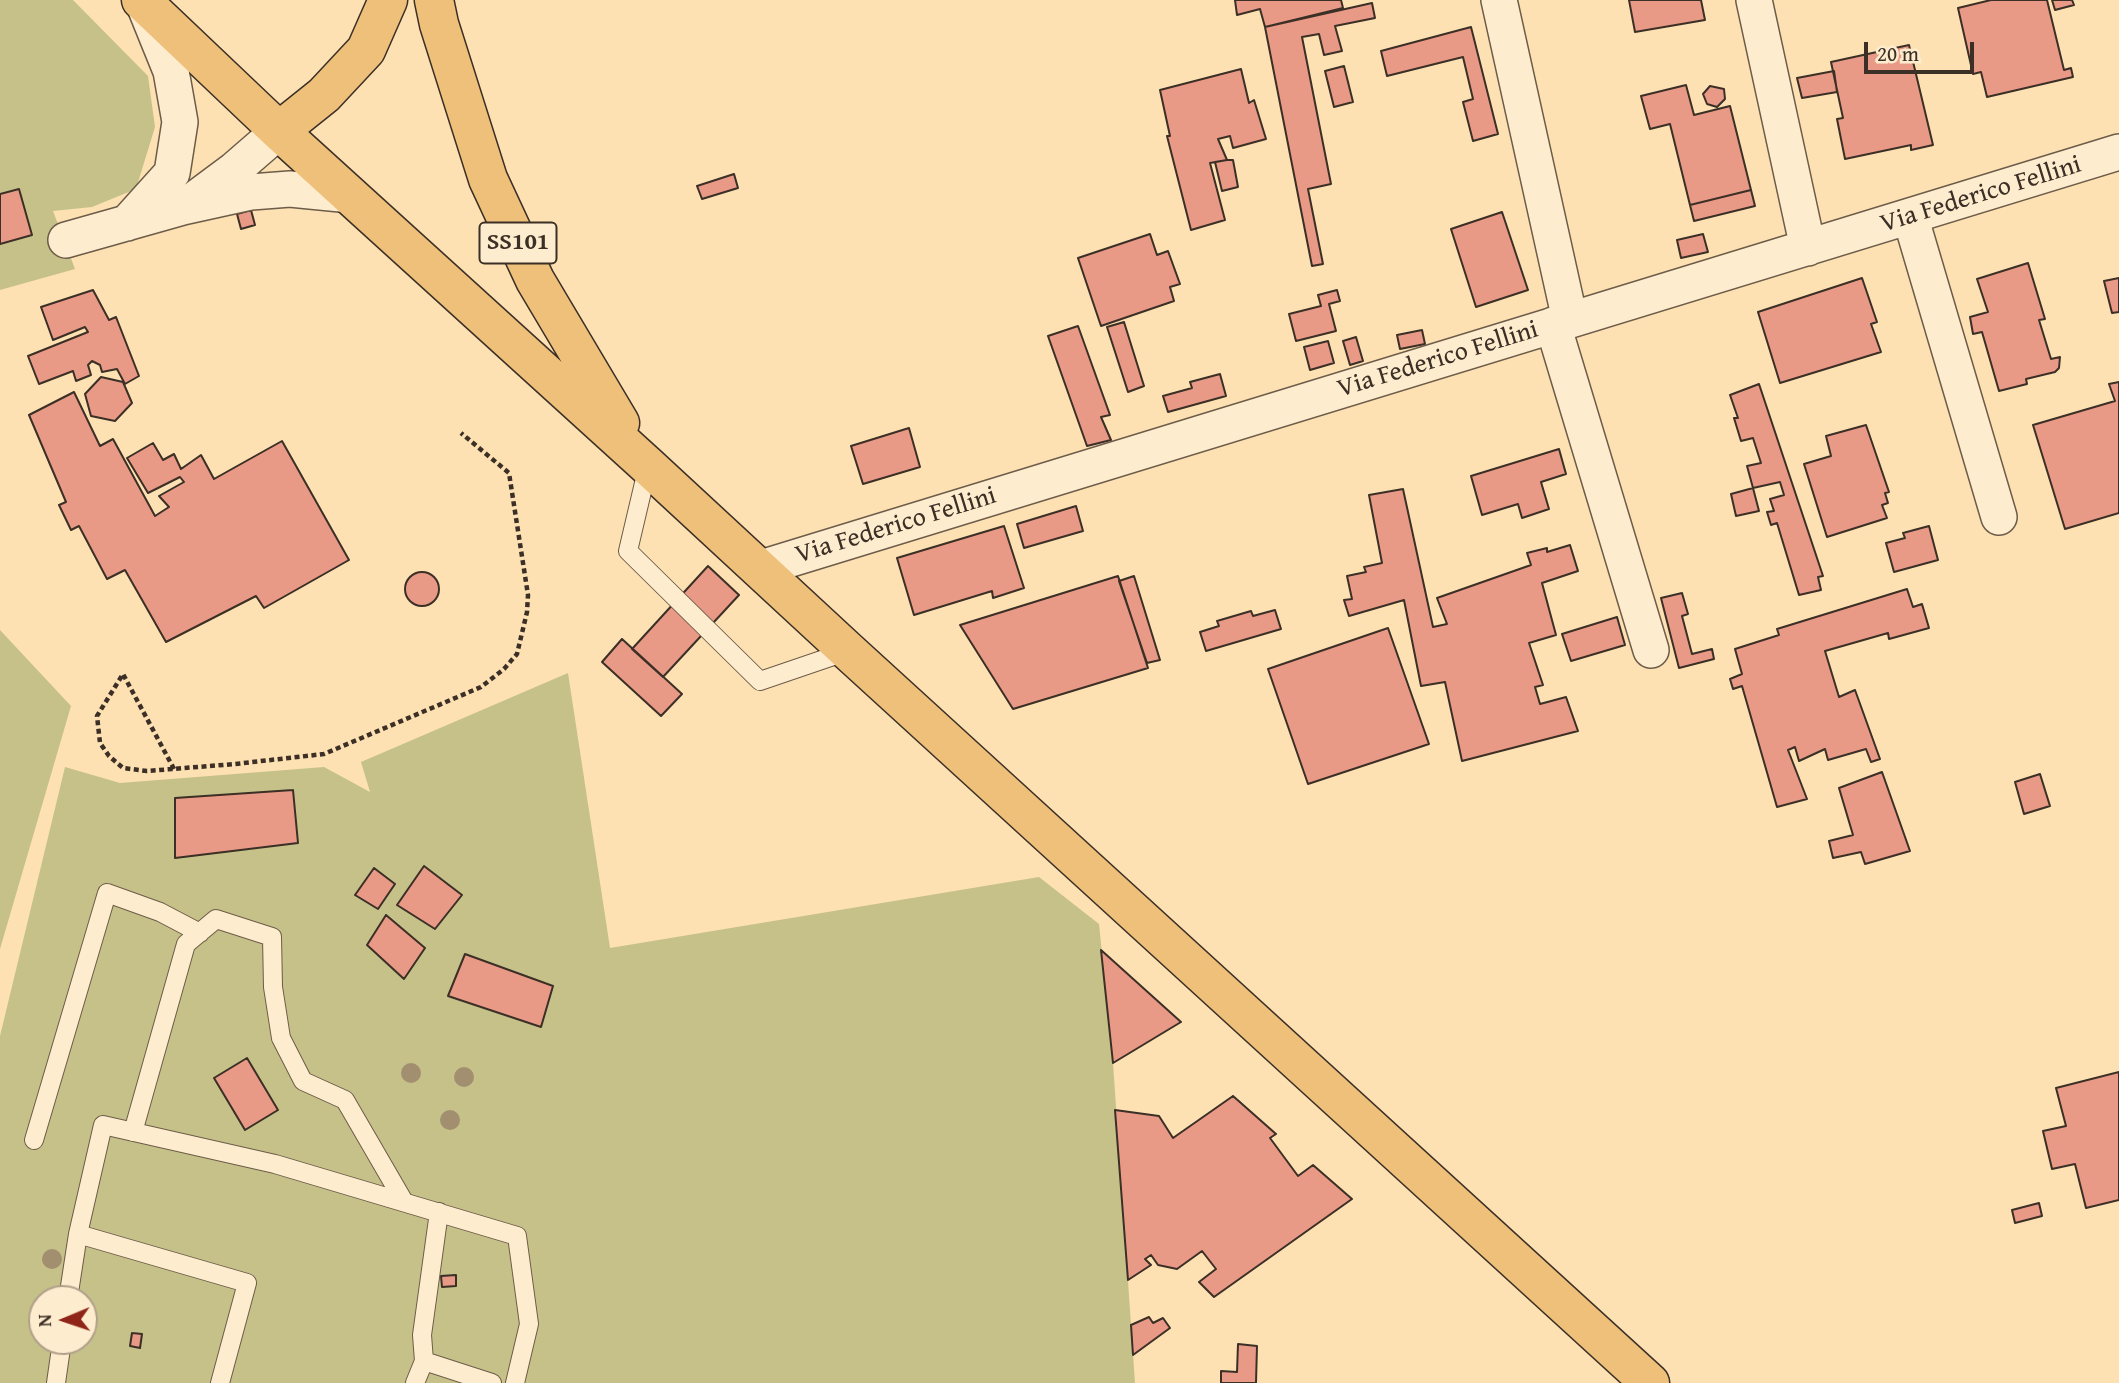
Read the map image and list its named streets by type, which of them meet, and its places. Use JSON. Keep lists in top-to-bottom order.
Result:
{
  "streets": {
    "main road": ["SS101"],
    "street": ["Via Federico Fellini"]
  },
  "scale_bar": "20 m",
  "north": "left"
}
